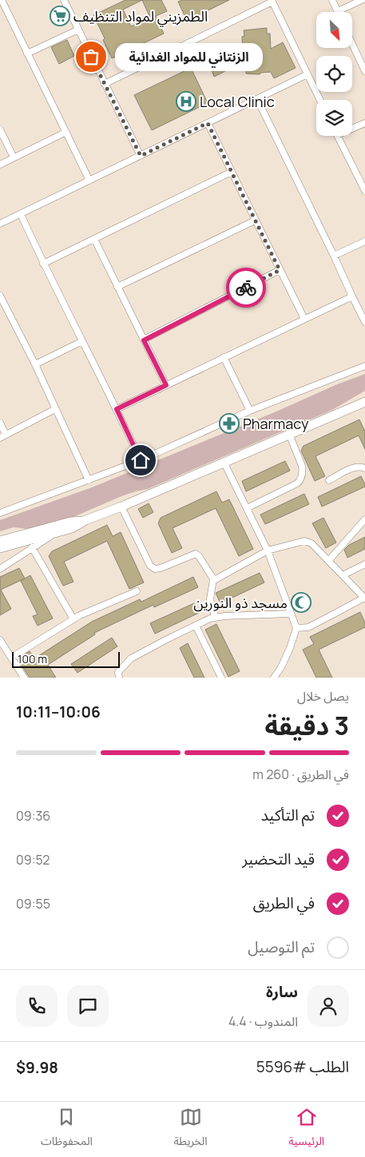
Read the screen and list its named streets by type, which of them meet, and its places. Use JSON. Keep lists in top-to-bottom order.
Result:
{
  "places": {
    "supermarket": ["الطمزيني لمواد التنظيف"],
    "other": ["الزنتاني للمواد الغدائية"],
    "hospital": ["Local Clinic"],
    "pharmacy": ["Pharmacy"],
    "mosque": ["مسجد ذو النورين"]
  },
  "scale_bar": "100 m",
  "north": "bottom right",
  "page": {
    "bubble": "الزنتاني للمواد الغدائية",
    "scale": "100 m",
    "heading": ["3 دقيقة", "يصل خلال", "10:06–10:11"],
    "panel": [
      "سارة",
      "المندوب · 4.4",
      "الطلب #5596",
      "$9.98"
    ],
    "bar": "في الطريق · 260 m",
    "list": [
      ["تم التأكيد", "09:36"],
      ["قيد التحضير", "09:52"],
      ["في الطريق", "09:55"],
      "تم التوصيل"
    ],
    "tabs": ["الرئيسية", "الخريطة", "المحفوظات"]
  }
}
